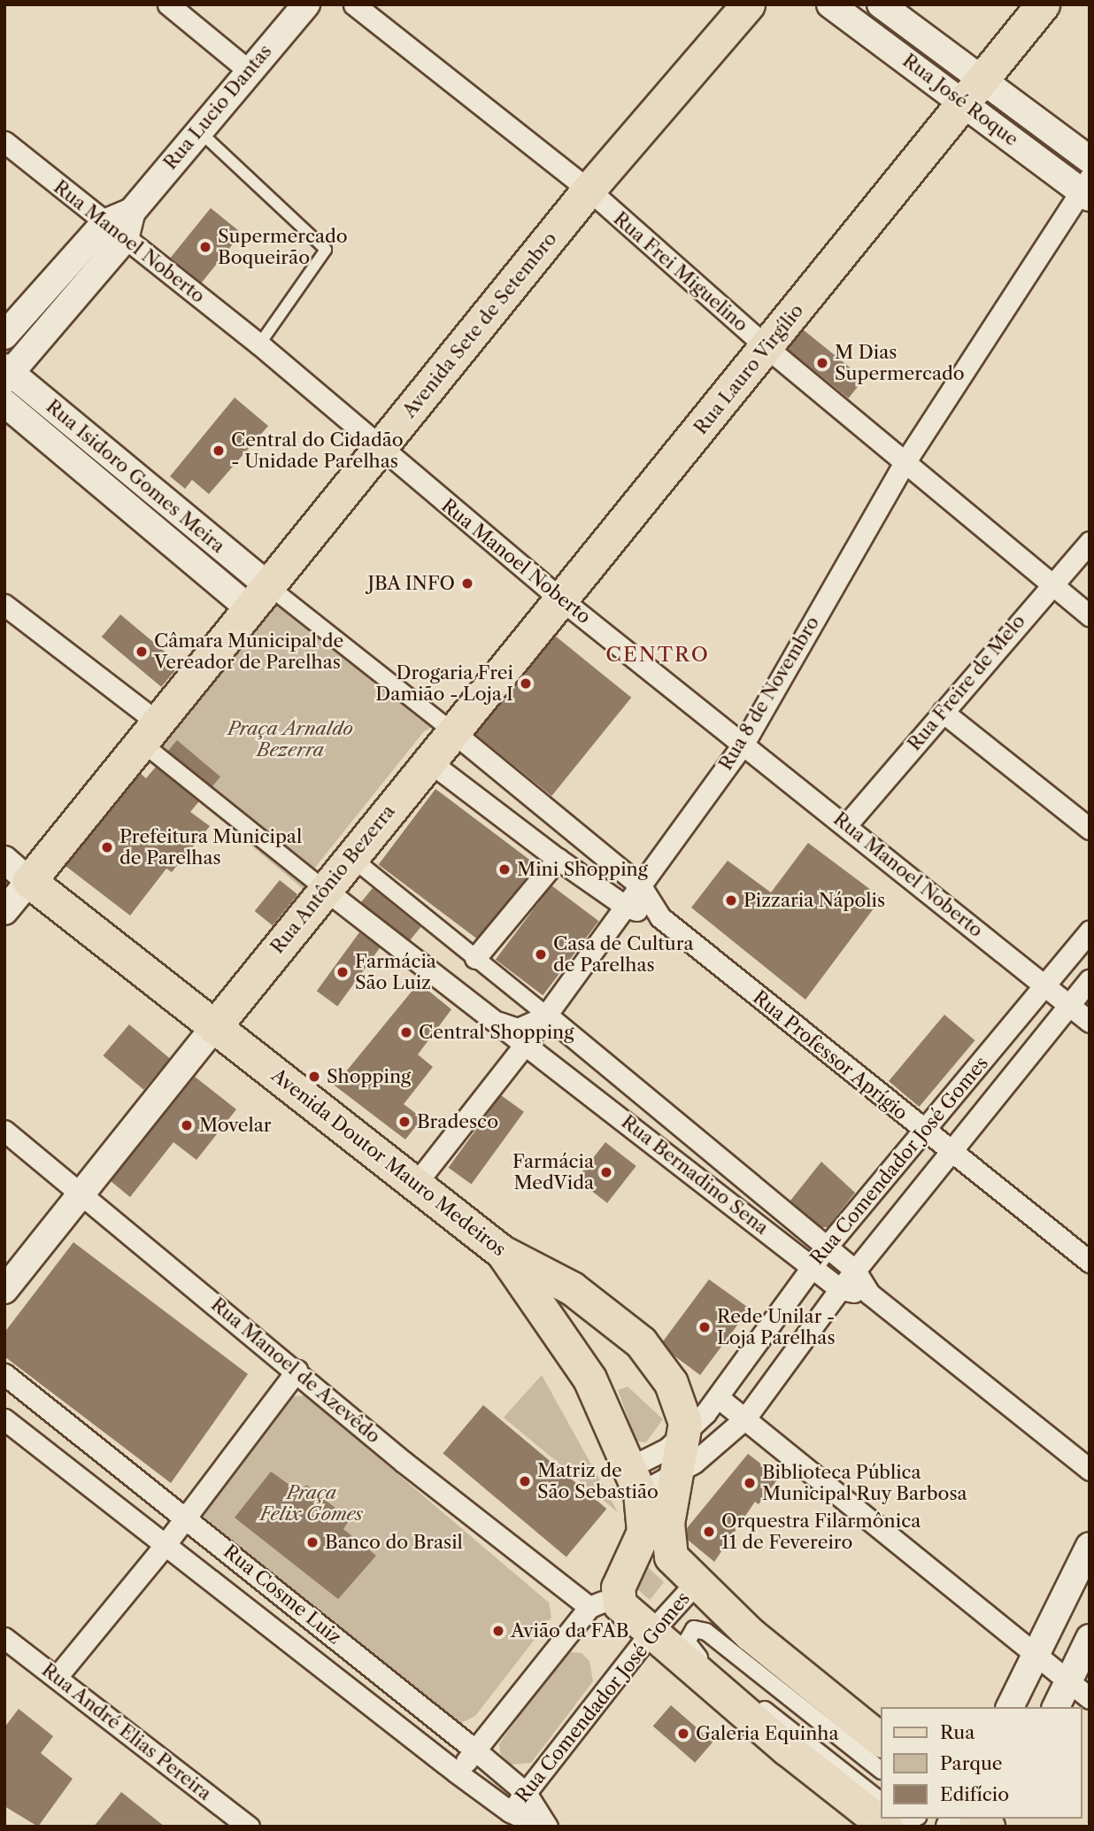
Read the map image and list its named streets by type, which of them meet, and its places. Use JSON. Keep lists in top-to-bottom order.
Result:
{
  "streets": {
    "main road": [
      "Avenida Sete de Setembro",
      "Rua Lauro Virgílio",
      "Rua Antônio Bezerra",
      "Avenida Doutor Mauro Medeiros"
    ],
    "street": [
      "Rua José Roque",
      "Rua Lucio Dantas",
      "Rua Manoel Noberto",
      "Rua Frei Miguelino",
      "Rua Isidoro Gomes Meira",
      "Rua Freire de Melo",
      "Rua 8 de Novembro",
      "Rua Professor Aprígio",
      "Rua Comendador José Gomes",
      "Rua Bernadino Sena",
      "Rua Manoel de Azevêdo",
      "Rua Cosme Luiz",
      "Rua André Elias Pereira"
    ]
  },
  "crossings": [
    ["Rua José Roque", "Rua Lauro Virgílio"],
    ["Rua José Roque", "Rua 8 de Novembro"],
    ["Rua Lucio Dantas", "Rua Manoel Noberto"],
    ["Rua Lucio Dantas", "Rua Isidoro Gomes Meira"],
    ["Rua Manoel Noberto", "Avenida Sete de Setembro"],
    ["Rua Manoel Noberto", "Rua Lauro Virgílio"],
    ["Rua Manoel Noberto", "Rua Freire de Melo"],
    ["Rua Manoel Noberto", "Rua 8 de Novembro"],
    ["Rua Manoel Noberto", "Rua Comendador José Gomes"],
    ["Rua Frei Miguelino", "Avenida Sete de Setembro"],
    ["Rua Frei Miguelino", "Rua Lauro Virgílio"],
    ["Rua Frei Miguelino", "Rua Freire de Melo"],
    ["Rua Frei Miguelino", "Rua 8 de Novembro"],
    ["Avenida Sete de Setembro", "Rua Isidoro Gomes Meira"],
    ["Avenida Sete de Setembro", "Avenida Doutor Mauro Medeiros"],
    ["Rua Lauro Virgílio", "Rua Antônio Bezerra"],
    ["Rua Lauro Virgílio", "Rua Professor Aprígio"],
    ["Rua 8 de Novembro", "Rua Professor Aprígio"],
    ["Rua 8 de Novembro", "Avenida Doutor Mauro Medeiros"],
    ["Rua 8 de Novembro", "Rua Bernadino Sena"],
    ["Rua Antônio Bezerra", "Rua Professor Aprígio"],
    ["Rua Antônio Bezerra", "Avenida Doutor Mauro Medeiros"],
    ["Rua Antônio Bezerra", "Rua Bernadino Sena"],
    ["Rua Professor Aprígio", "Rua Comendador José Gomes"],
    ["Rua Comendador José Gomes", "Avenida Doutor Mauro Medeiros"],
    ["Rua Comendador José Gomes", "Rua Bernadino Sena"],
    ["Rua Comendador José Gomes", "Rua Cosme Luiz"]
  ],
  "districts": ["CENTRO"],
  "parks": ["Praça Arnaldo Bezerra", "Praça Felix Gomes"],
  "places": [
    "Supermercado Boqueirão",
    "M Dias Supermercado",
    "Central do Cidadão - Unidade Parelhas",
    "JBA INFO",
    "Câmara Municipal de Vereador de Parelhas",
    "Drogaria Frei Damião - Loja I",
    "Prefeitura Municipal de Parelhas",
    "Mini Shopping",
    "Pizzaria Nápolis",
    "Casa de Cultura de Parelhas",
    "Farmácia São Luiz",
    "Central Shopping",
    "Shopping",
    "Bradesco",
    "Movelar",
    "Farmácia MedVida",
    "Rede Unilar - Loja Parelhas",
    "Matriz de São Sebastião",
    "Biblioteca Pública Municipal Ruy Barbosa",
    "Orquestra Filarmônica 11 de Fevereiro",
    "Banco do Brasil",
    "Avião da FAB",
    "Galeria Equinha"
  ],
  "legend": ["Rua", "Parque", "Edifício"]
}
